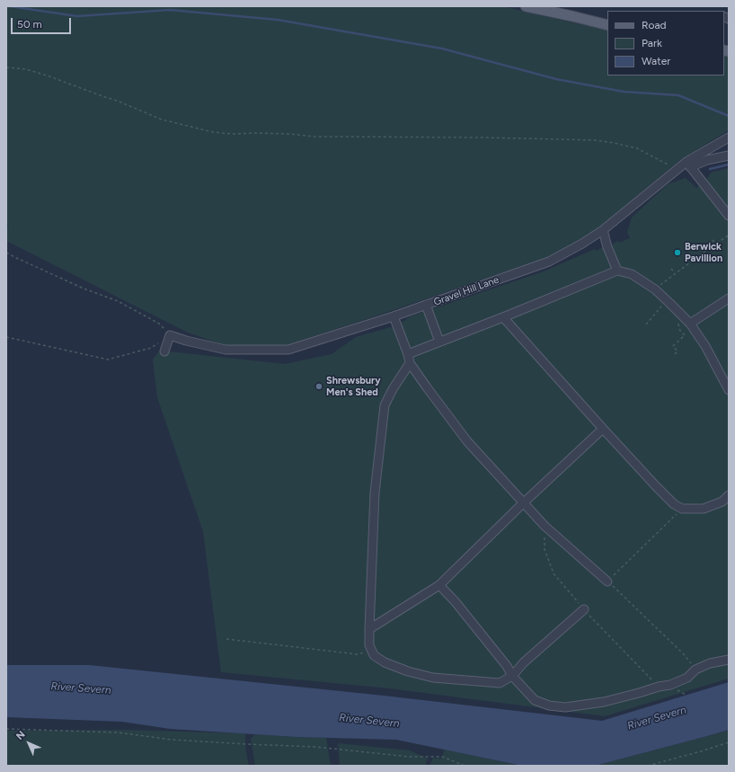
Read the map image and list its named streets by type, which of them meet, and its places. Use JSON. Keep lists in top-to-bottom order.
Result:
{
  "streets": {
    "street": ["Gravel Hill Lane"]
  },
  "water": ["River Severn"],
  "places": ["Berwick Pavillion", "Shrewsbury Men's Shed"],
  "legend": ["Road", "Park", "Water"],
  "scale_bar": "50 m",
  "north": "top left"
}
